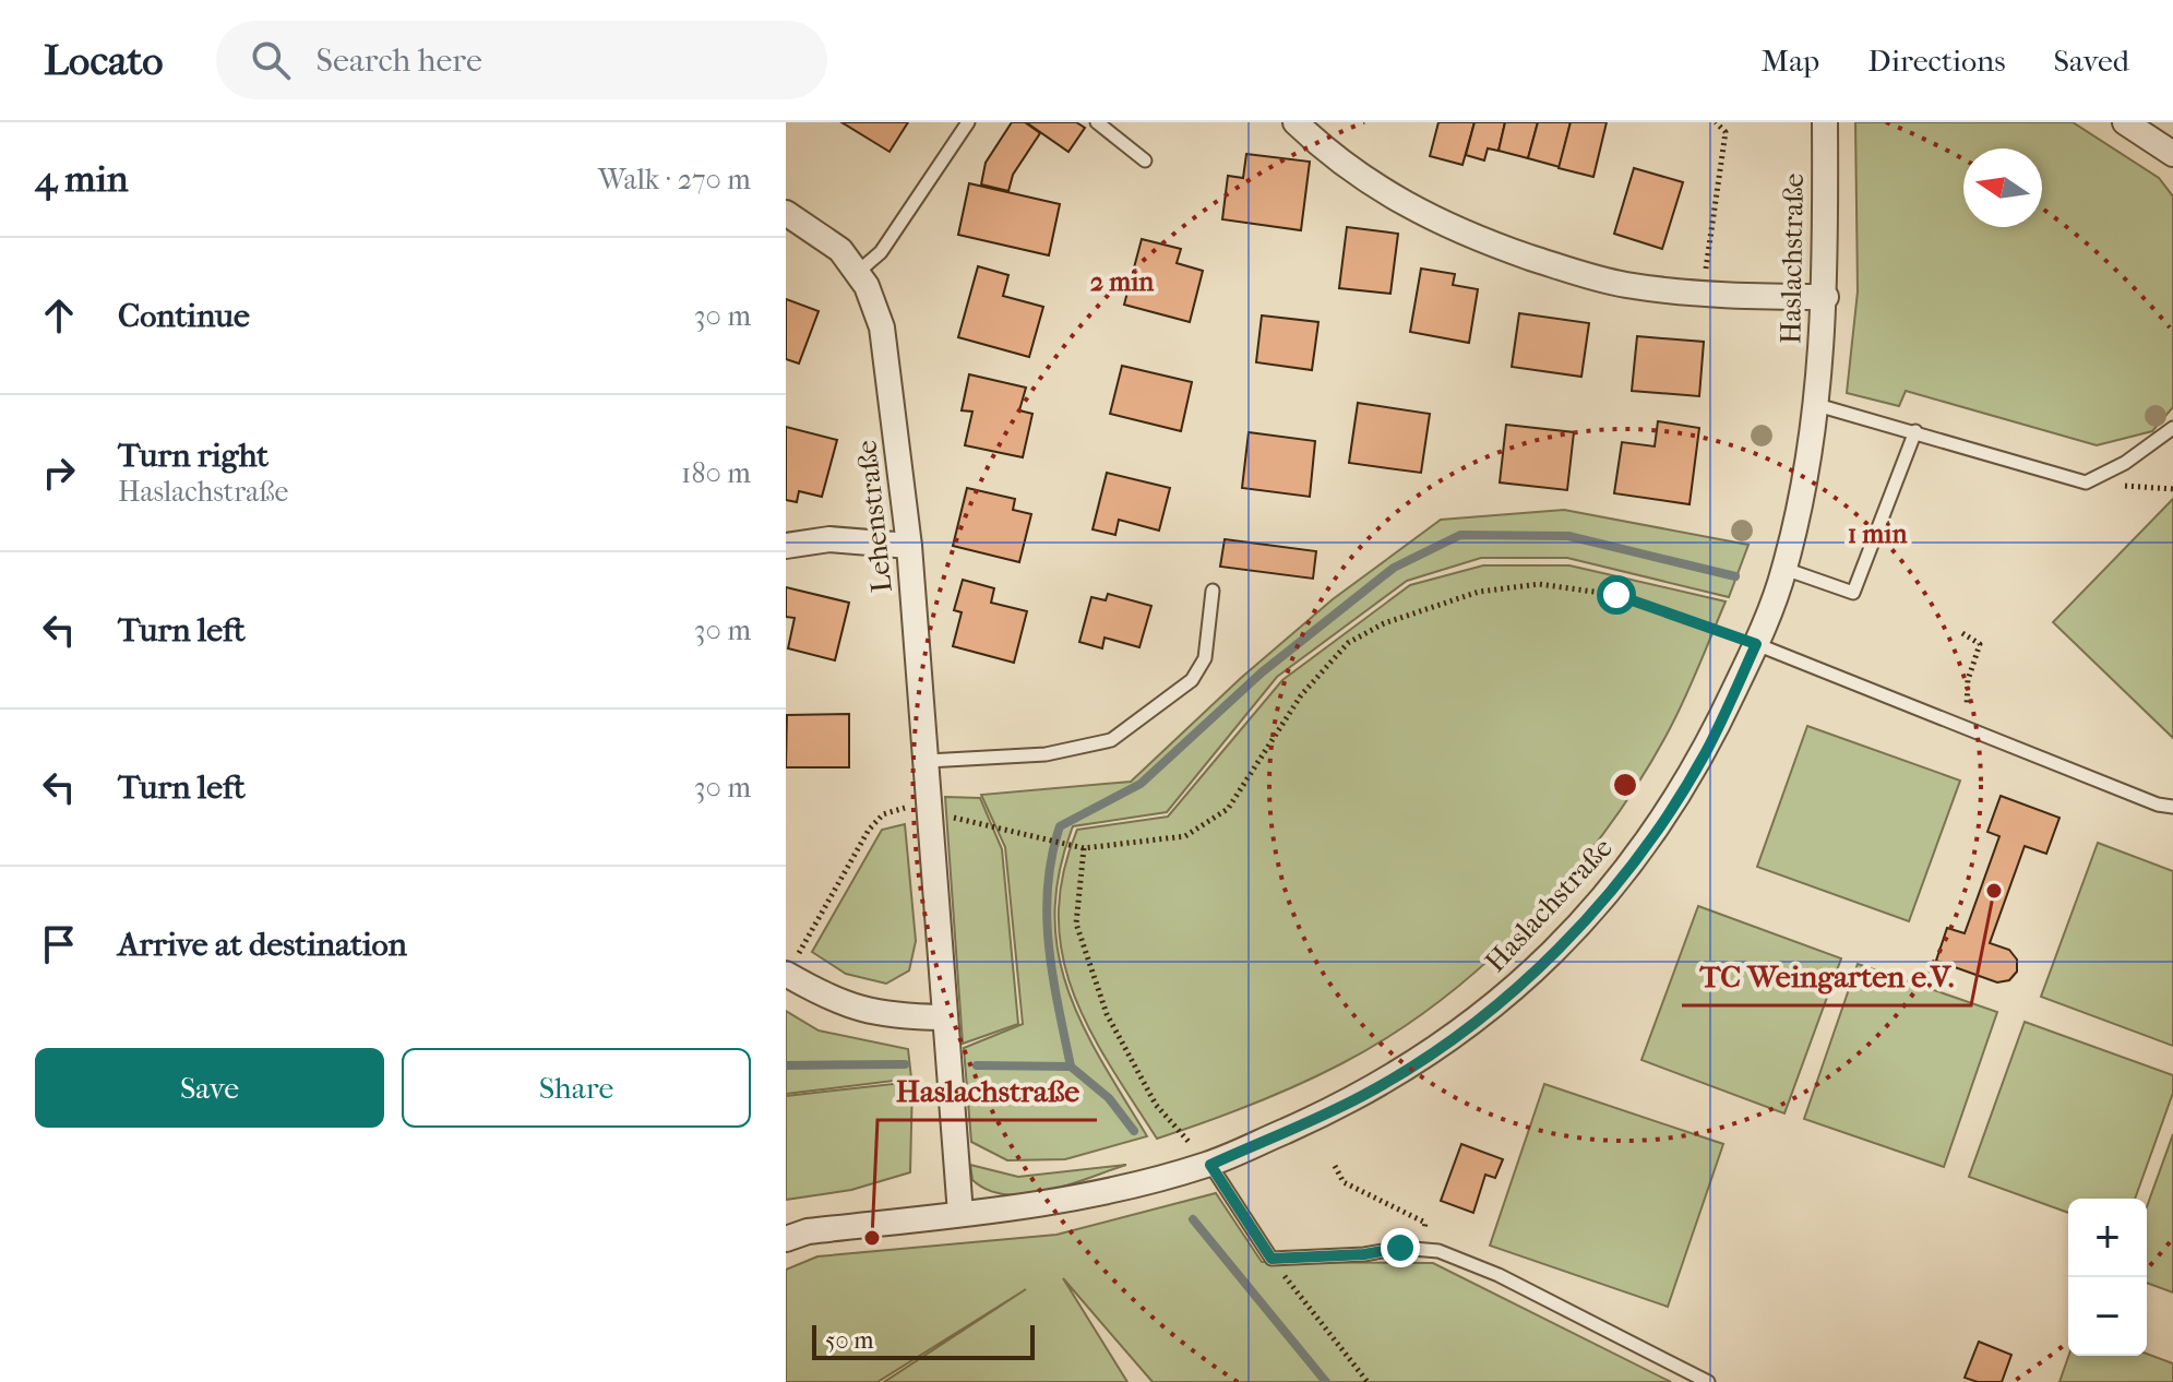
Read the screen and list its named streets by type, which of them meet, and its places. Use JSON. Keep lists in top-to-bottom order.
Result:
{
  "streets": {
    "street": ["Haslachstraße", "Lehenstraße"]
  },
  "crossings": [
    ["Haslachstraße", "Lehenstraße"]
  ],
  "places": ["TC Weingarten e.V.", "Haslachstraße"],
  "scale_bar": "50 m",
  "north": "left",
  "page": {
    "header": "Locato",
    "search": "Search here",
    "nav": ["Map", "Directions", "Saved"],
    "heading": ["4 min", "Walk · 270 m"],
    "list": [
      ["Continue", "30 m"],
      ["Turn right", "Haslachstraße", "180 m"],
      ["Turn left", "30 m"],
      ["Turn left", "30 m"],
      "Arrive at destination"
    ],
    "buttons": ["Save", "Share"],
    "map_buttons": ["+", "−"],
    "scale": "50 m"
  },
  "rings": ["2 min", "1 min"]
}
